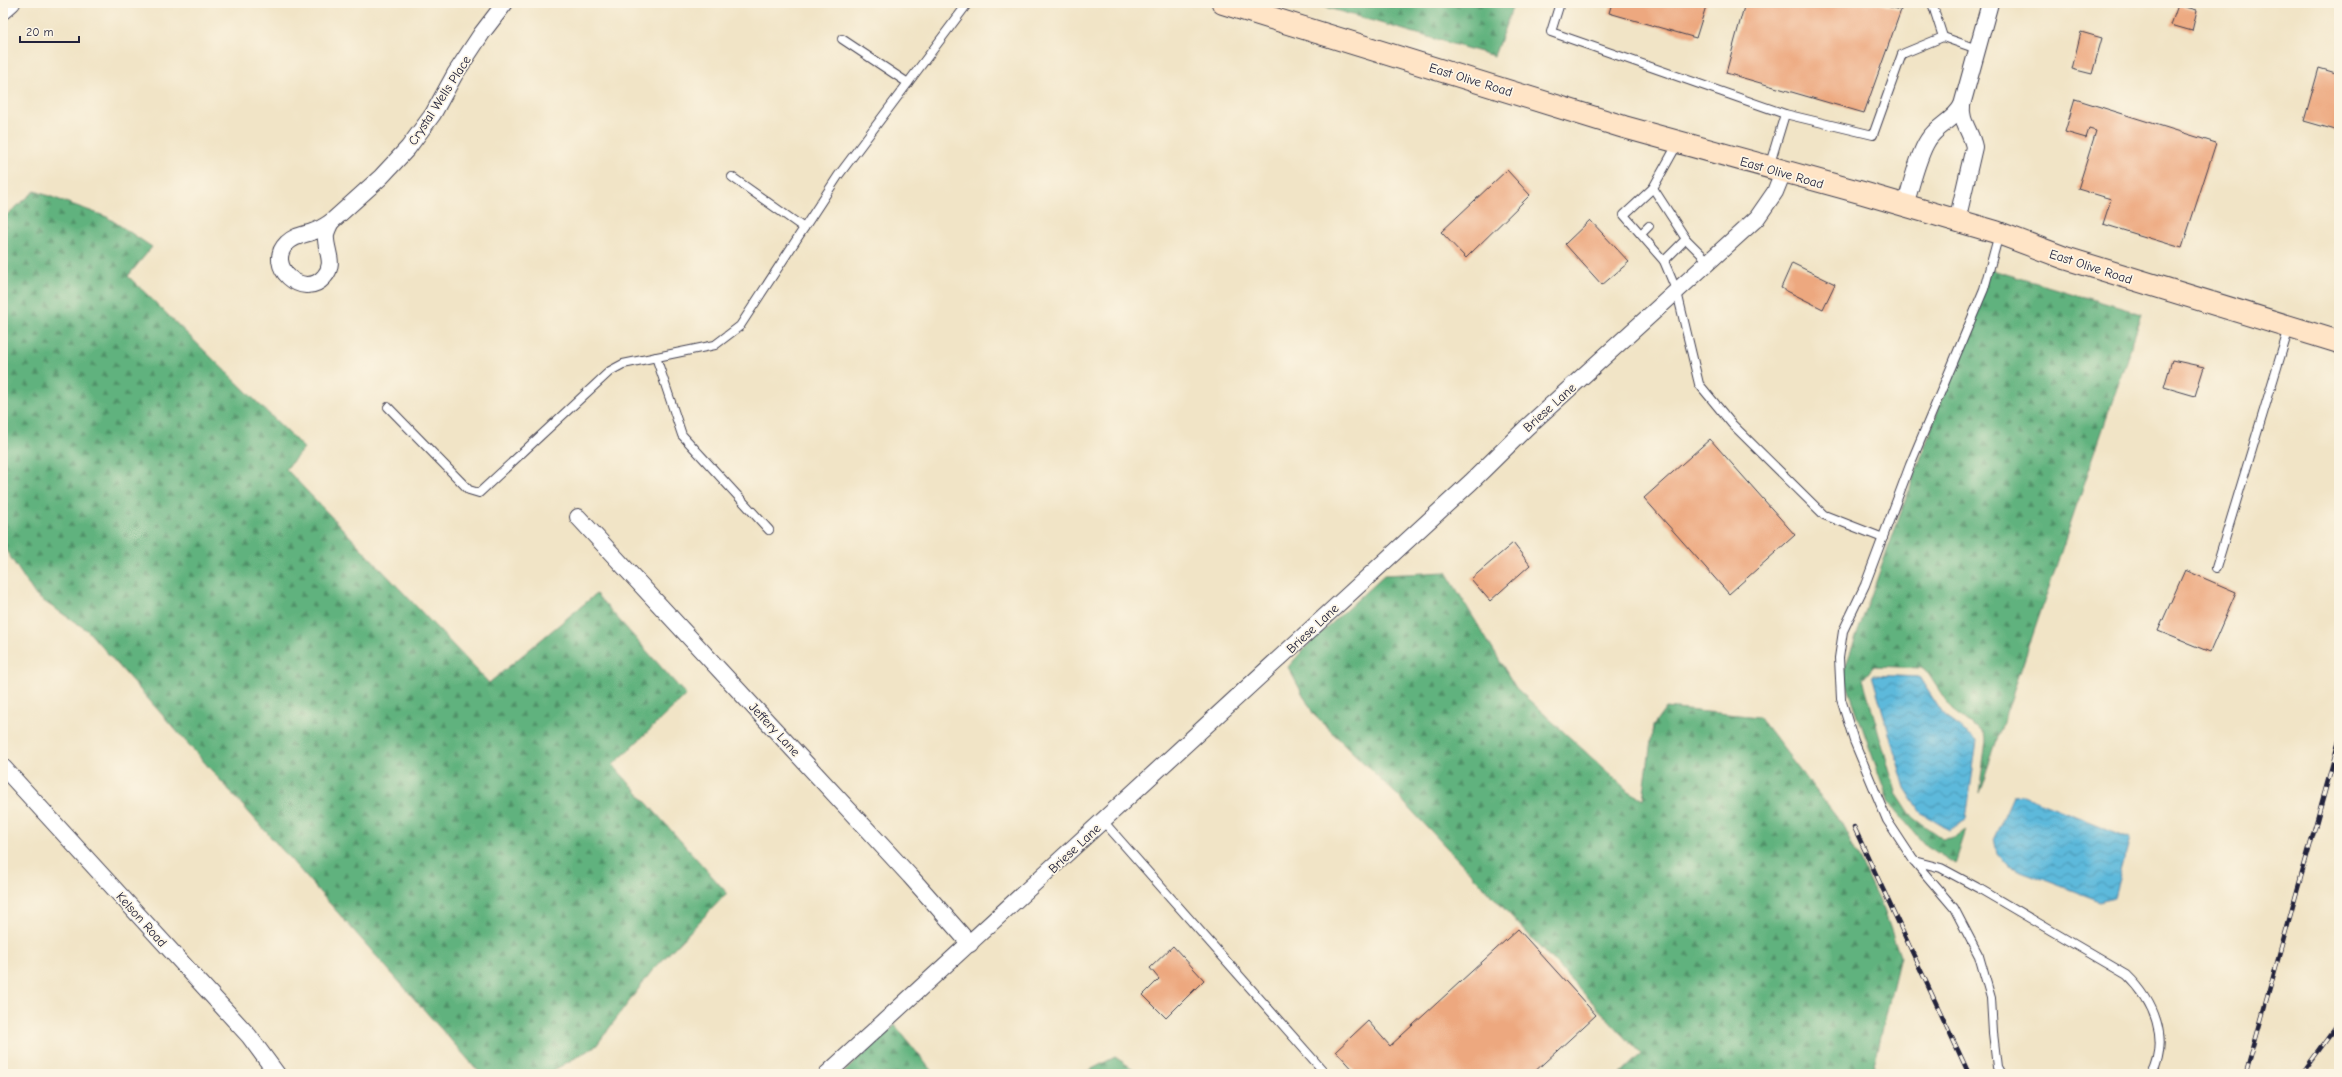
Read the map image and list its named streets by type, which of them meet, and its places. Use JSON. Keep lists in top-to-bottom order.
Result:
{
  "streets": {
    "street": [
      "East Olive Road",
      "Crystal Wells Place",
      "Briese Lane",
      "Jeffery Lane",
      "Kelson Road"
    ]
  },
  "crossings": [
    ["East Olive Road", "Briese Lane"],
    ["Briese Lane", "Jeffery Lane"]
  ],
  "scale_bar": "20 m"
}
